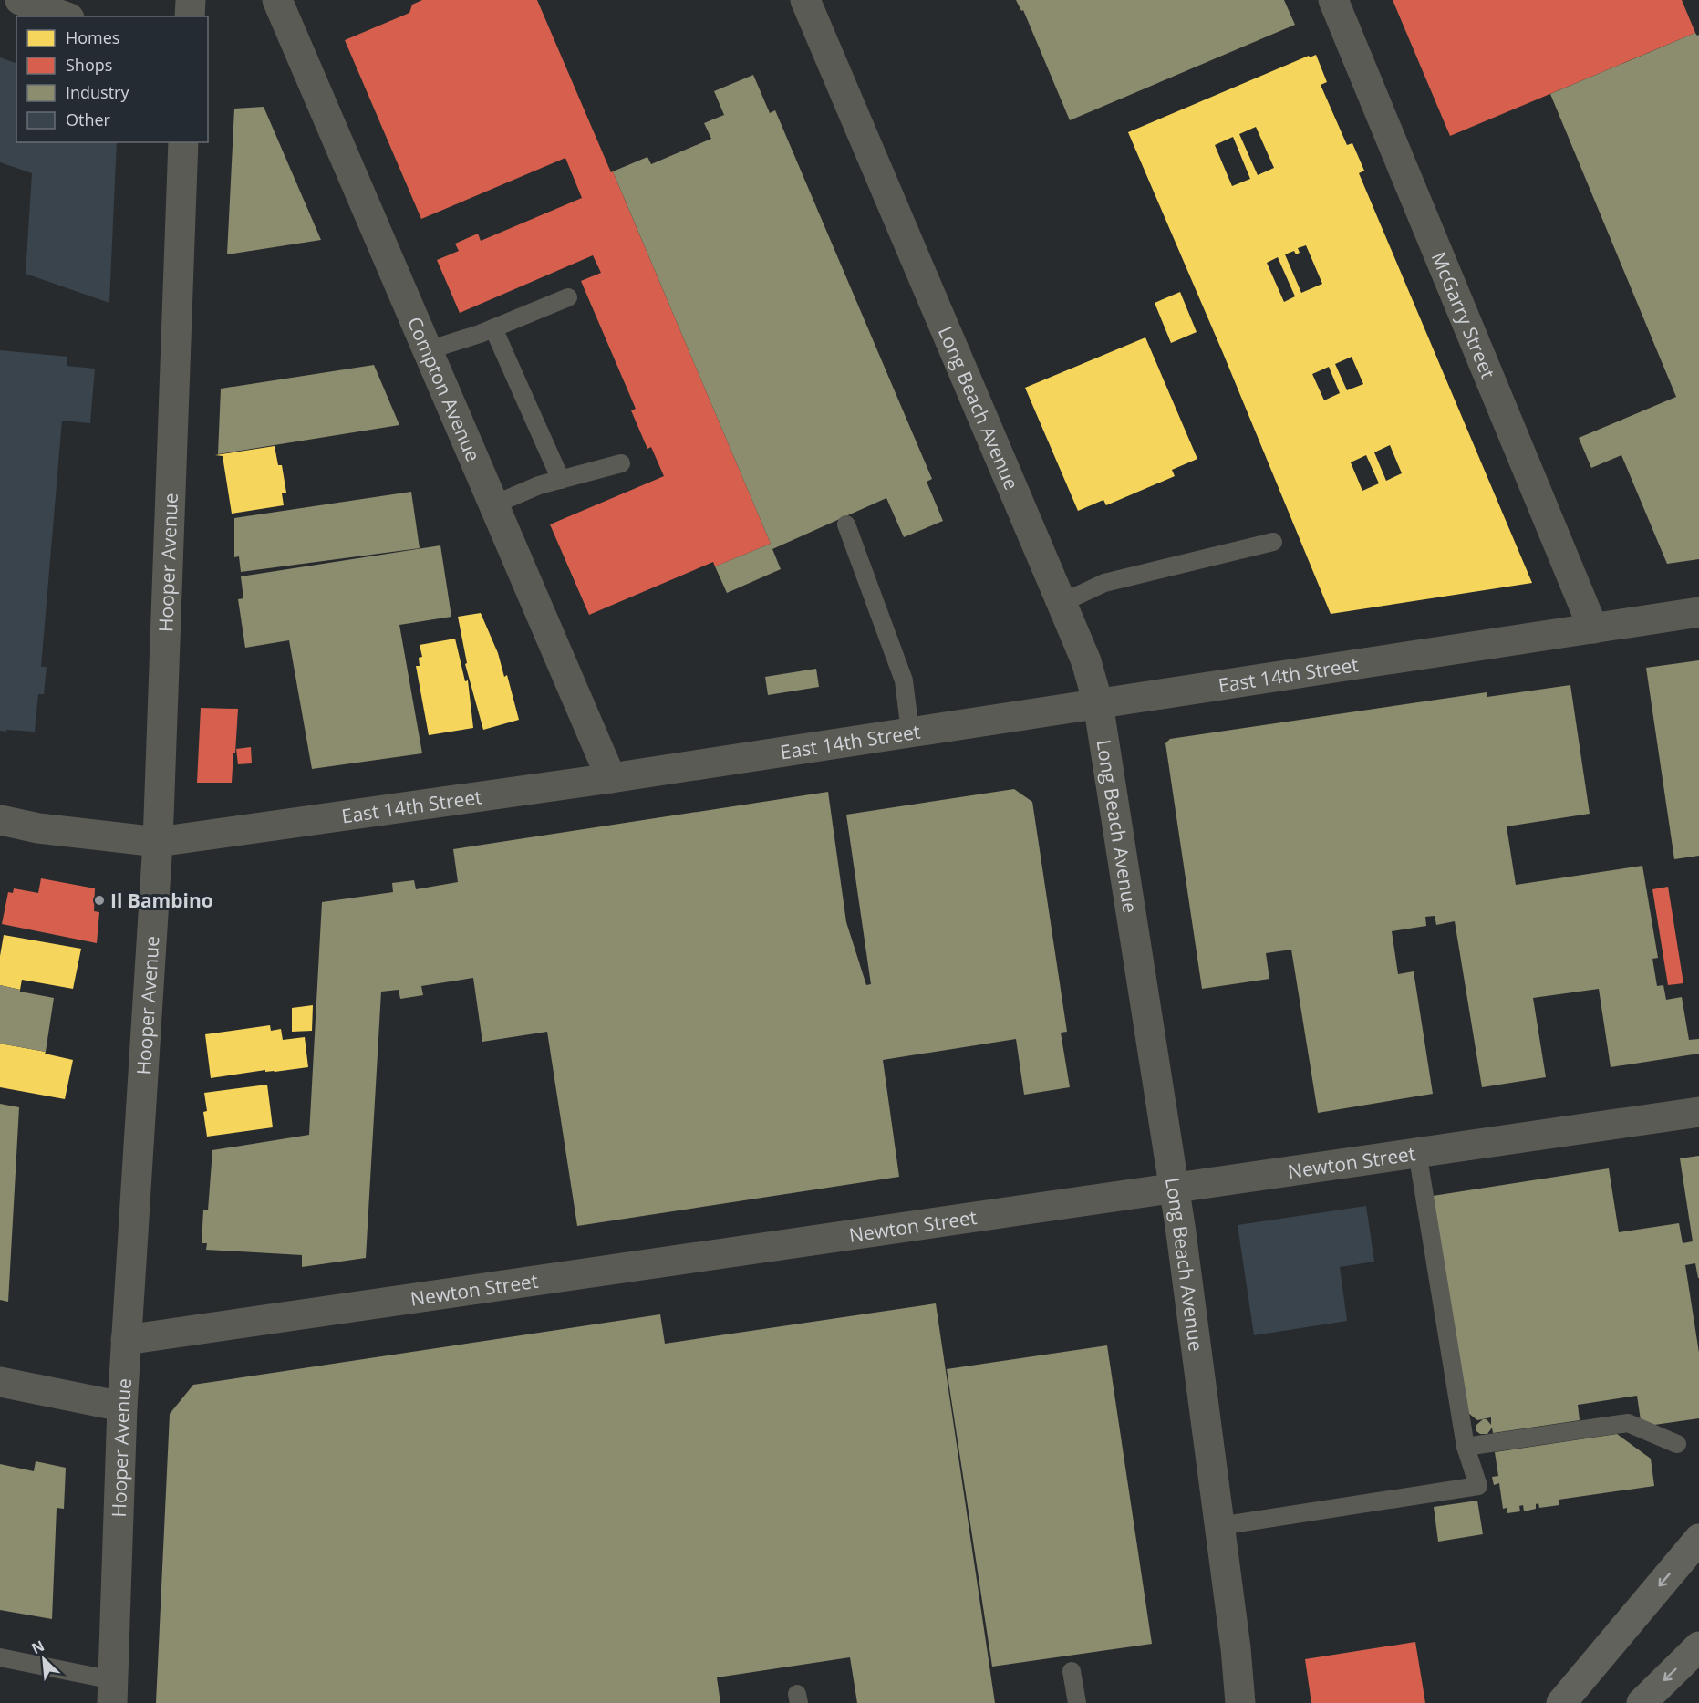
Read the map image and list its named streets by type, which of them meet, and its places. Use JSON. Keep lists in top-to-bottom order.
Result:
{
  "streets": {
    "street": [
      "McGarry Street",
      "Compton Avenue",
      "Long Beach Avenue",
      "Hooper Avenue",
      "East 14th Street",
      "Newton Street"
    ]
  },
  "crossings": [
    ["McGarry Street", "East 14th Street"],
    ["Compton Avenue", "East 14th Street"],
    ["Long Beach Avenue", "East 14th Street"],
    ["Long Beach Avenue", "Newton Street"],
    ["Hooper Avenue", "East 14th Street"],
    ["Hooper Avenue", "Newton Street"]
  ],
  "places": ["Il Bambino"],
  "legend": [
    "Homes",
    "Shops",
    "Industry",
    "Other"
  ],
  "north": "top left"
}
